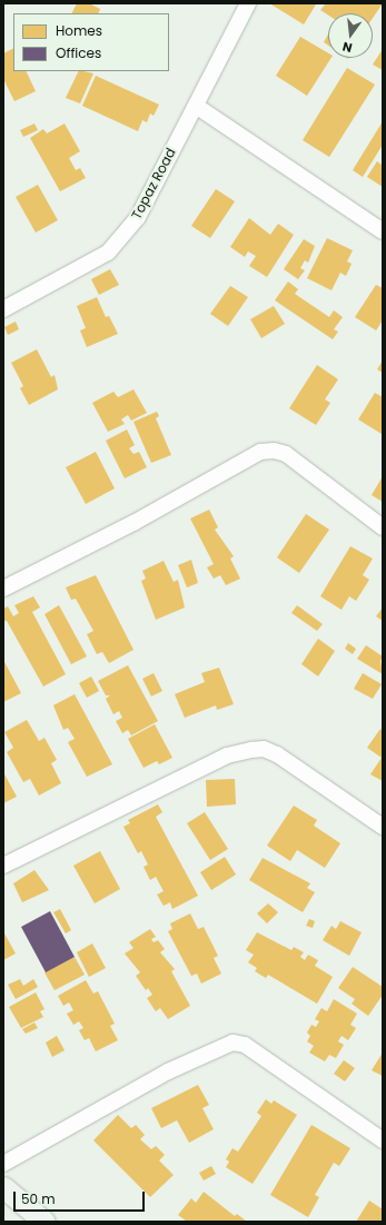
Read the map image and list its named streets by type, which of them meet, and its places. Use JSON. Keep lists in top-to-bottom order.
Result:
{
  "streets": {
    "street": ["Topaz Road"]
  },
  "legend": ["Homes", "Offices"],
  "scale_bar": "50 m",
  "north": "bottom"
}
